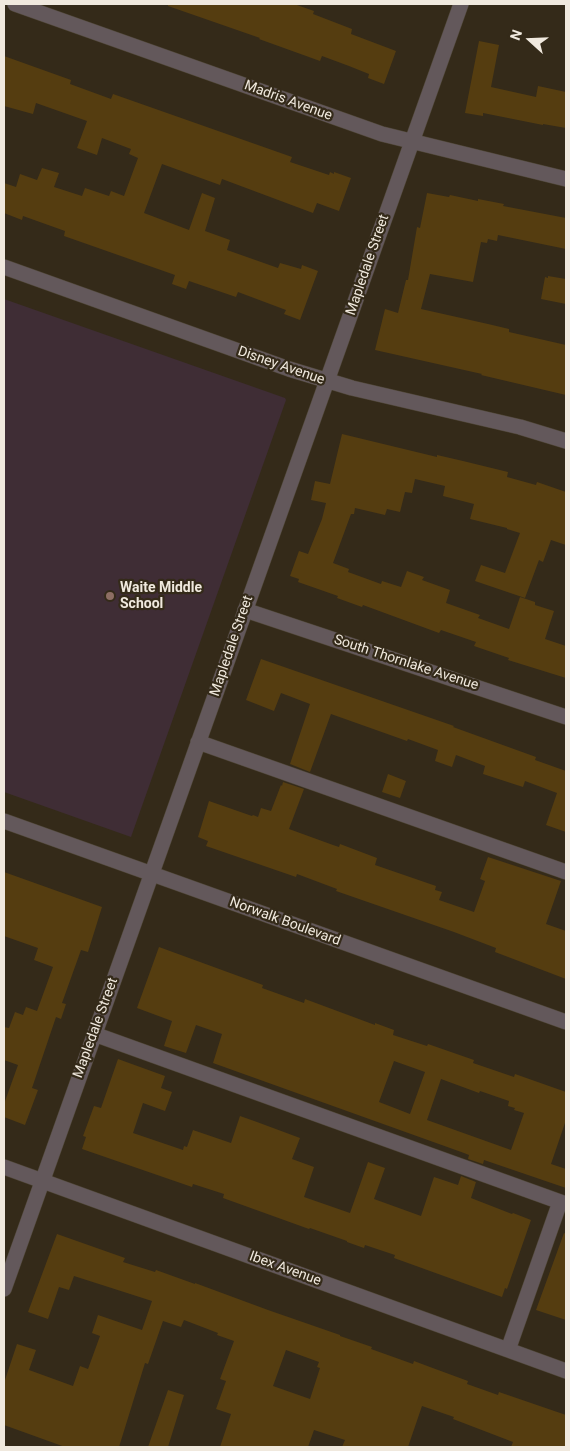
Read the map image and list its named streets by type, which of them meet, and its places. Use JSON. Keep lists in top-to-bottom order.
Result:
{
  "streets": {
    "street": [
      "Madris Avenue",
      "Mapledale Street",
      "Disney Avenue",
      "South Thornlake Avenue",
      "Norwalk Boulevard",
      "Ibex Avenue"
    ]
  },
  "crossings": [
    ["Madris Avenue", "Mapledale Street"],
    ["Mapledale Street", "Disney Avenue"],
    ["Mapledale Street", "South Thornlake Avenue"],
    ["Mapledale Street", "Norwalk Boulevard"],
    ["Mapledale Street", "Ibex Avenue"]
  ],
  "places": ["Waite Middle School"],
  "north": "left"
}
